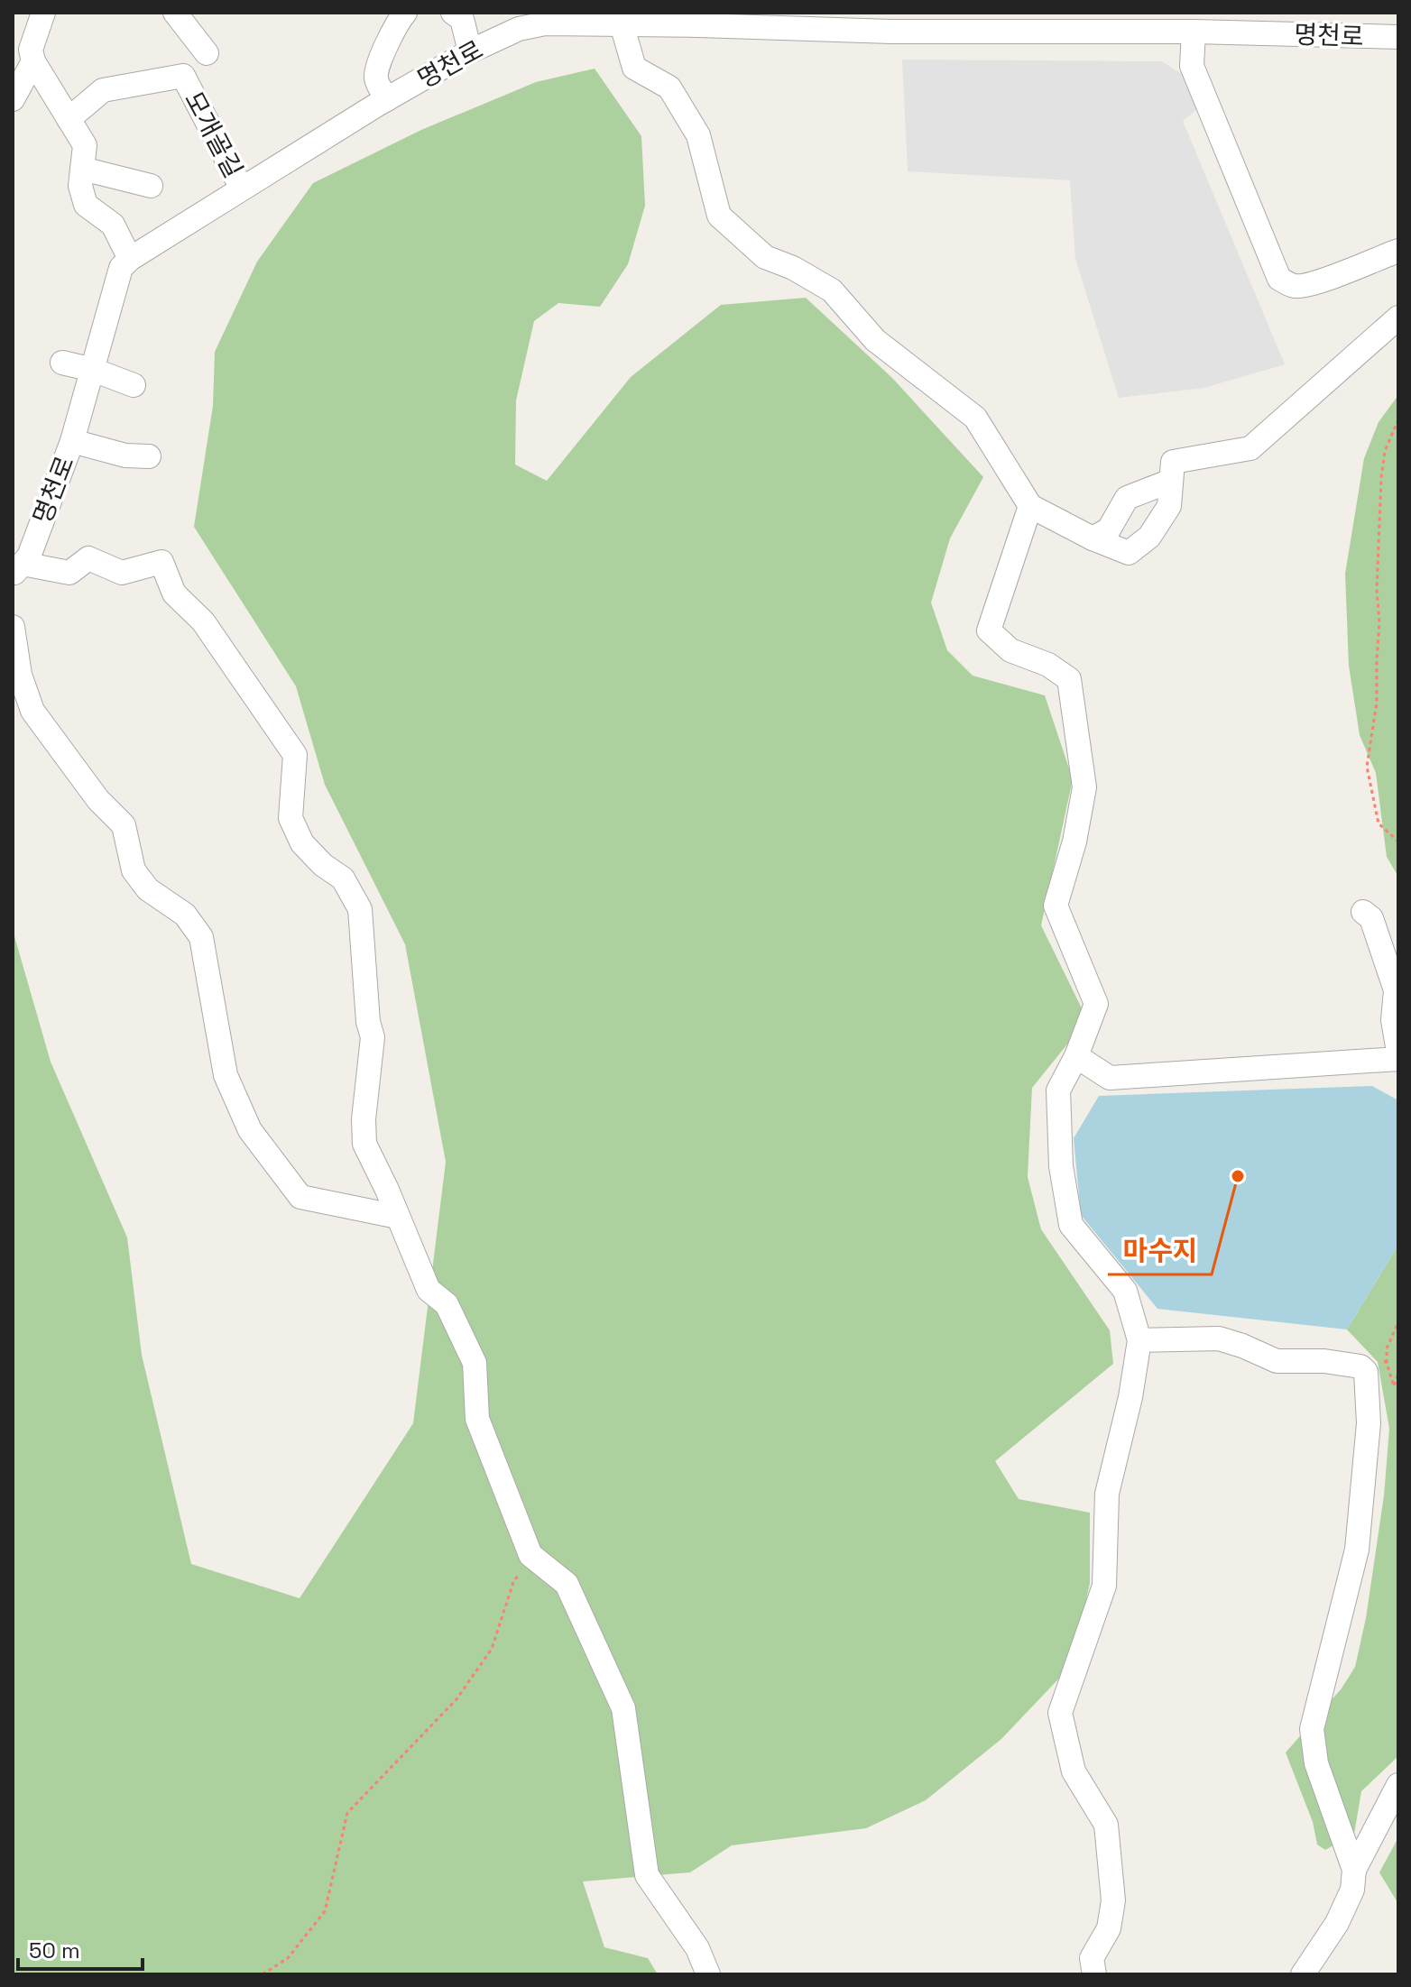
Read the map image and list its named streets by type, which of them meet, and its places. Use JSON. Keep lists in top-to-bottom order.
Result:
{
  "streets": {
    "street": ["명천로", "모개골길"]
  },
  "crossings": [
    ["명천로", "모개골길"]
  ],
  "places": ["마수지"],
  "scale_bar": "50 m"
}
